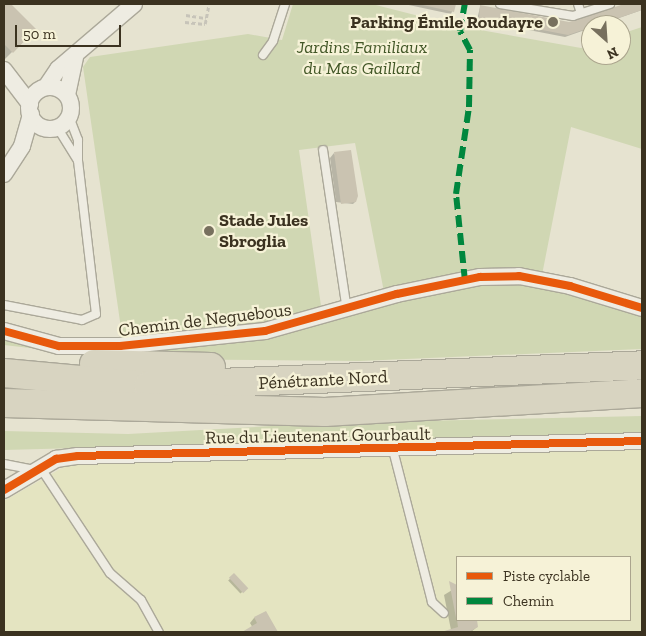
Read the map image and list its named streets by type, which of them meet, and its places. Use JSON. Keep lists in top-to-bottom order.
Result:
{
  "streets": {
    "highway": ["Pénétrante Nord"],
    "street": ["Chemin de Neguebous", "Rue du Lieutenant Gourbault"]
  },
  "parks": ["Jardins Familiaux du Mas Gaillard"],
  "places": ["Parking Émile Roudayre", "Stade Jules Sbroglia"],
  "legend": ["Piste cyclable", "Chemin"],
  "scale_bar": "50 m",
  "north": "bottom right"
}
